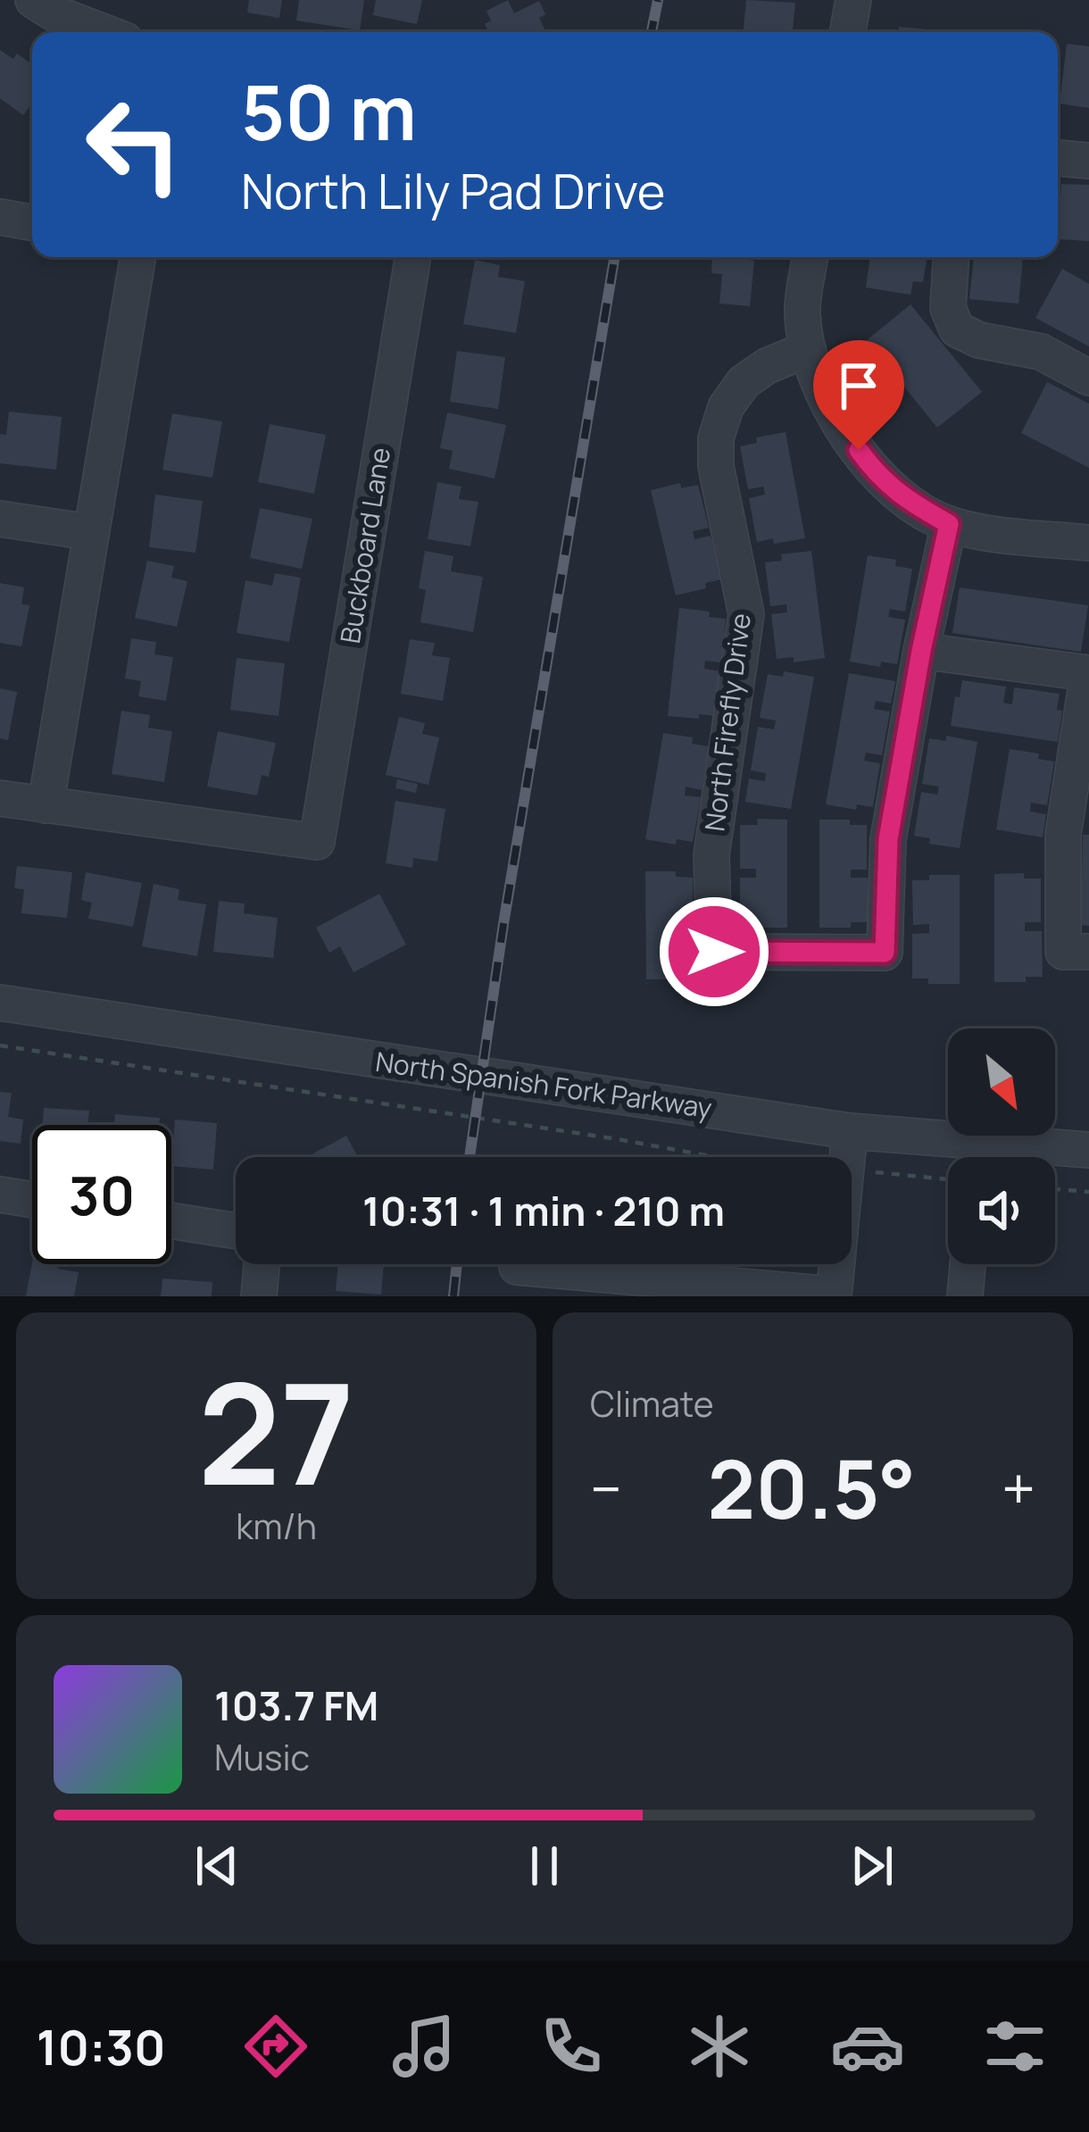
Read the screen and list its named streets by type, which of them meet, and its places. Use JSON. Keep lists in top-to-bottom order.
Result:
{
  "streets": {
    "street": ["Buckboard Lane", "North Firefly Drive", "North Spanish Fork Parkway"]
  },
  "north": "bottom right",
  "page": {
    "turn": ["50 m", "North Lily Pad Drive"],
    "limit": "30",
    "trip": "10:31 · 1 min · 210 m",
    "tile": [
      ["27", "km/h"],
      "Climate"
    ],
    "heat": ["−", "20.5°", "+"],
    "song": ["103.7 FM", "Music"],
    "tabs": "10:30"
  }
}
